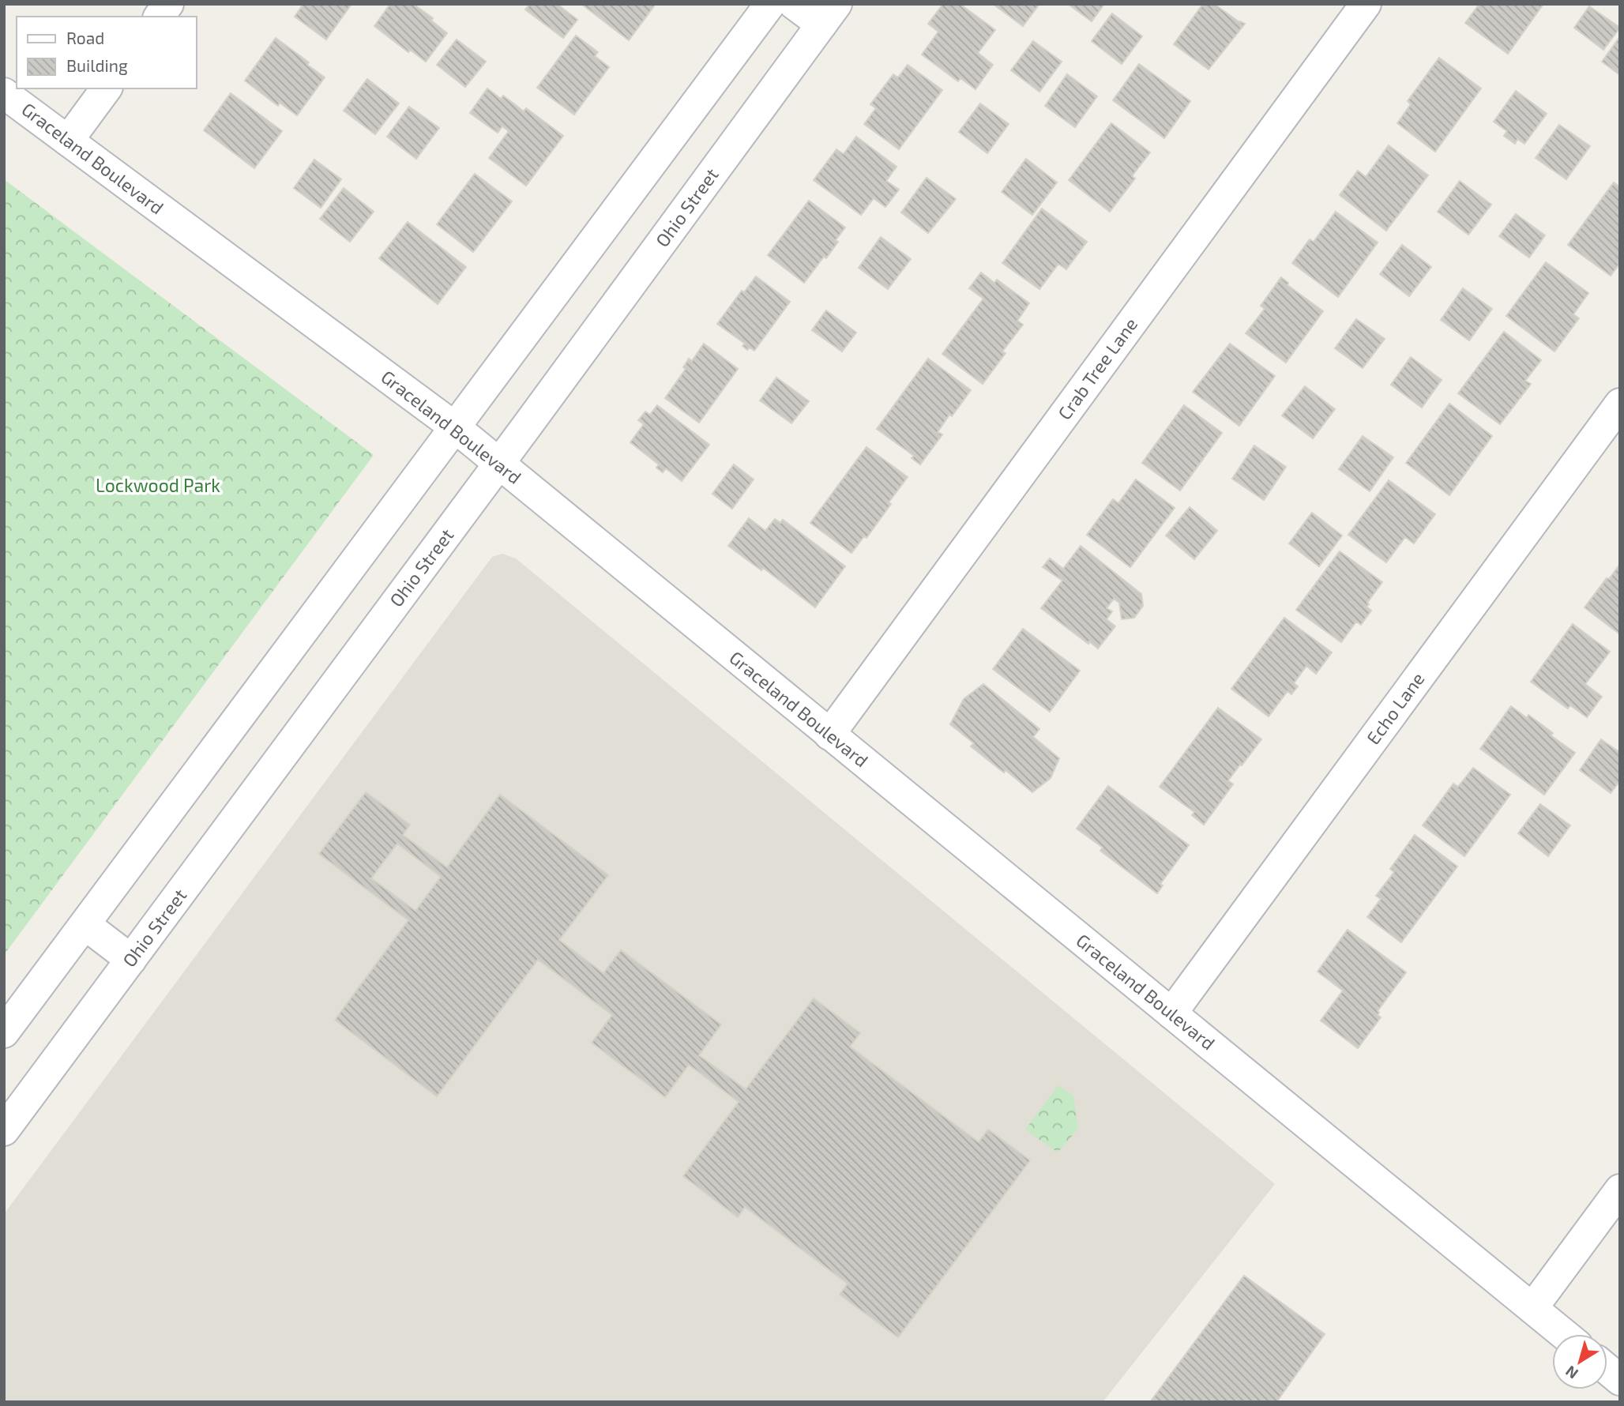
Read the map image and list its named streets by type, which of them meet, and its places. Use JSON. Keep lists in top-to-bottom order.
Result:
{
  "streets": {
    "street": [
      "Graceland Boulevard",
      "Ohio Street",
      "Crab Tree Lane",
      "Echo Lane"
    ]
  },
  "crossings": [
    ["Graceland Boulevard", "Ohio Street"],
    ["Graceland Boulevard", "Crab Tree Lane"],
    ["Graceland Boulevard", "Echo Lane"]
  ],
  "parks": ["Lockwood Park"],
  "legend": ["Road", "Building"],
  "north": "bottom left"
}
